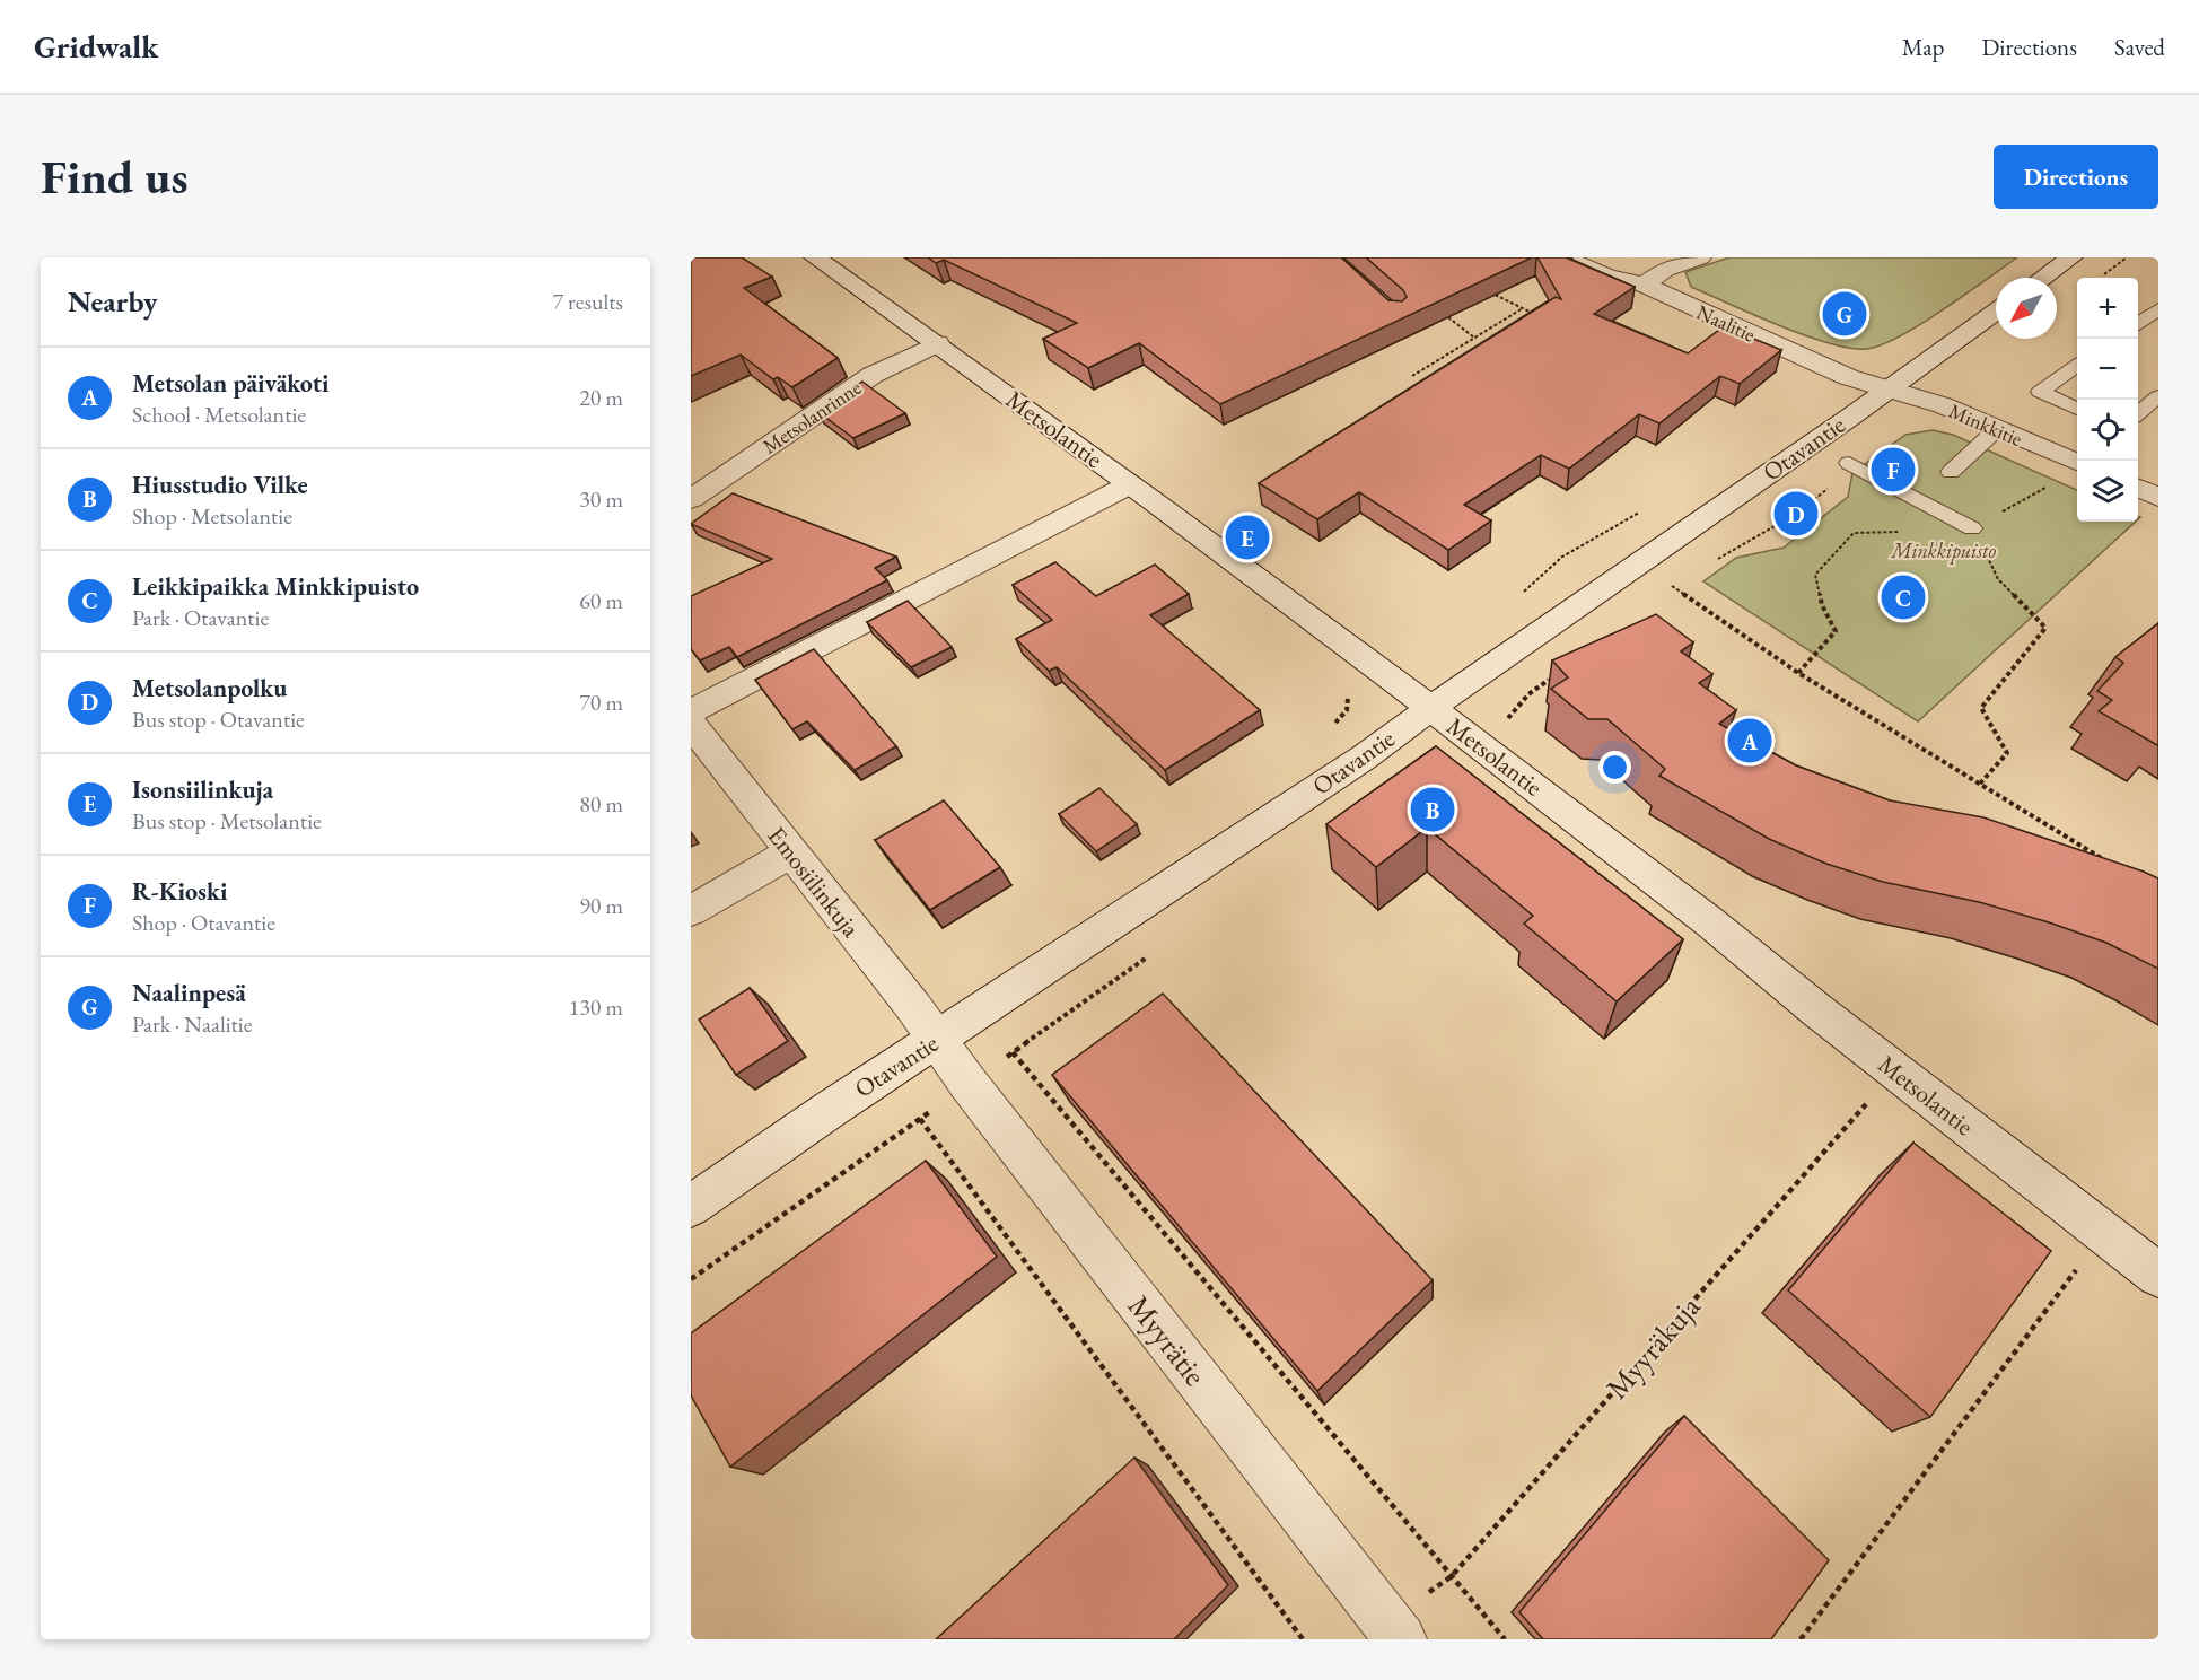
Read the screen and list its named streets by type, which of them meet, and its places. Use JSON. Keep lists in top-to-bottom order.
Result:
{
  "streets": {
    "street": [
      "Naalitie",
      "Metsolanrinne",
      "Minkkitie",
      "Metsolantie",
      "Otavantie",
      "Emosiilinkuja",
      "Myyrätie"
    ],
    "path": ["Myyräkuja"]
  },
  "crossings": [
    ["Naalitie", "Minkkitie"],
    ["Naalitie", "Otavantie"],
    ["Metsolanrinne", "Metsolantie"],
    ["Minkkitie", "Otavantie"],
    ["Metsolantie", "Otavantie"],
    ["Metsolantie", "Myyräkuja"],
    ["Otavantie", "Emosiilinkuja"],
    ["Otavantie", "Myyrätie"],
    ["Emosiilinkuja", "Myyrätie"],
    ["Myyrätie", "Myyräkuja"]
  ],
  "parks": ["Minkkipuisto"],
  "north": "bottom left",
  "page": {
    "header": "Gridwalk",
    "nav": ["Map", "Directions", "Saved"],
    "buttons": "Directions",
    "title": "Find us",
    "heading": ["Nearby", "7 results"],
    "map_buttons": ["+", "−"],
    "pins": [
      "G",
      "F",
      "D",
      "E",
      "C",
      "A",
      "B"
    ],
    "list": [
      {
        "mark": "A",
        "name": "Metsolan päiväkoti",
        "note": "School · Metsolantie",
        "value": "20 m"
      },
      {
        "mark": "B",
        "name": "Hiusstudio Vilke",
        "note": "Shop · Metsolantie",
        "value": "30 m"
      },
      {
        "mark": "C",
        "name": "Leikkipaikka Minkkipuisto",
        "note": "Park · Otavantie",
        "value": "60 m"
      },
      {
        "mark": "D",
        "name": "Metsolanpolku",
        "note": "Bus stop · Otavantie",
        "value": "70 m"
      },
      {
        "mark": "E",
        "name": "Isonsiilinkuja",
        "note": "Bus stop · Metsolantie",
        "value": "80 m"
      },
      {
        "mark": "F",
        "name": "R-Kioski",
        "note": "Shop · Otavantie",
        "value": "90 m"
      },
      {
        "mark": "G",
        "name": "Naalinpesä",
        "note": "Park · Naalitie",
        "value": "130 m"
      }
    ]
  }
}
